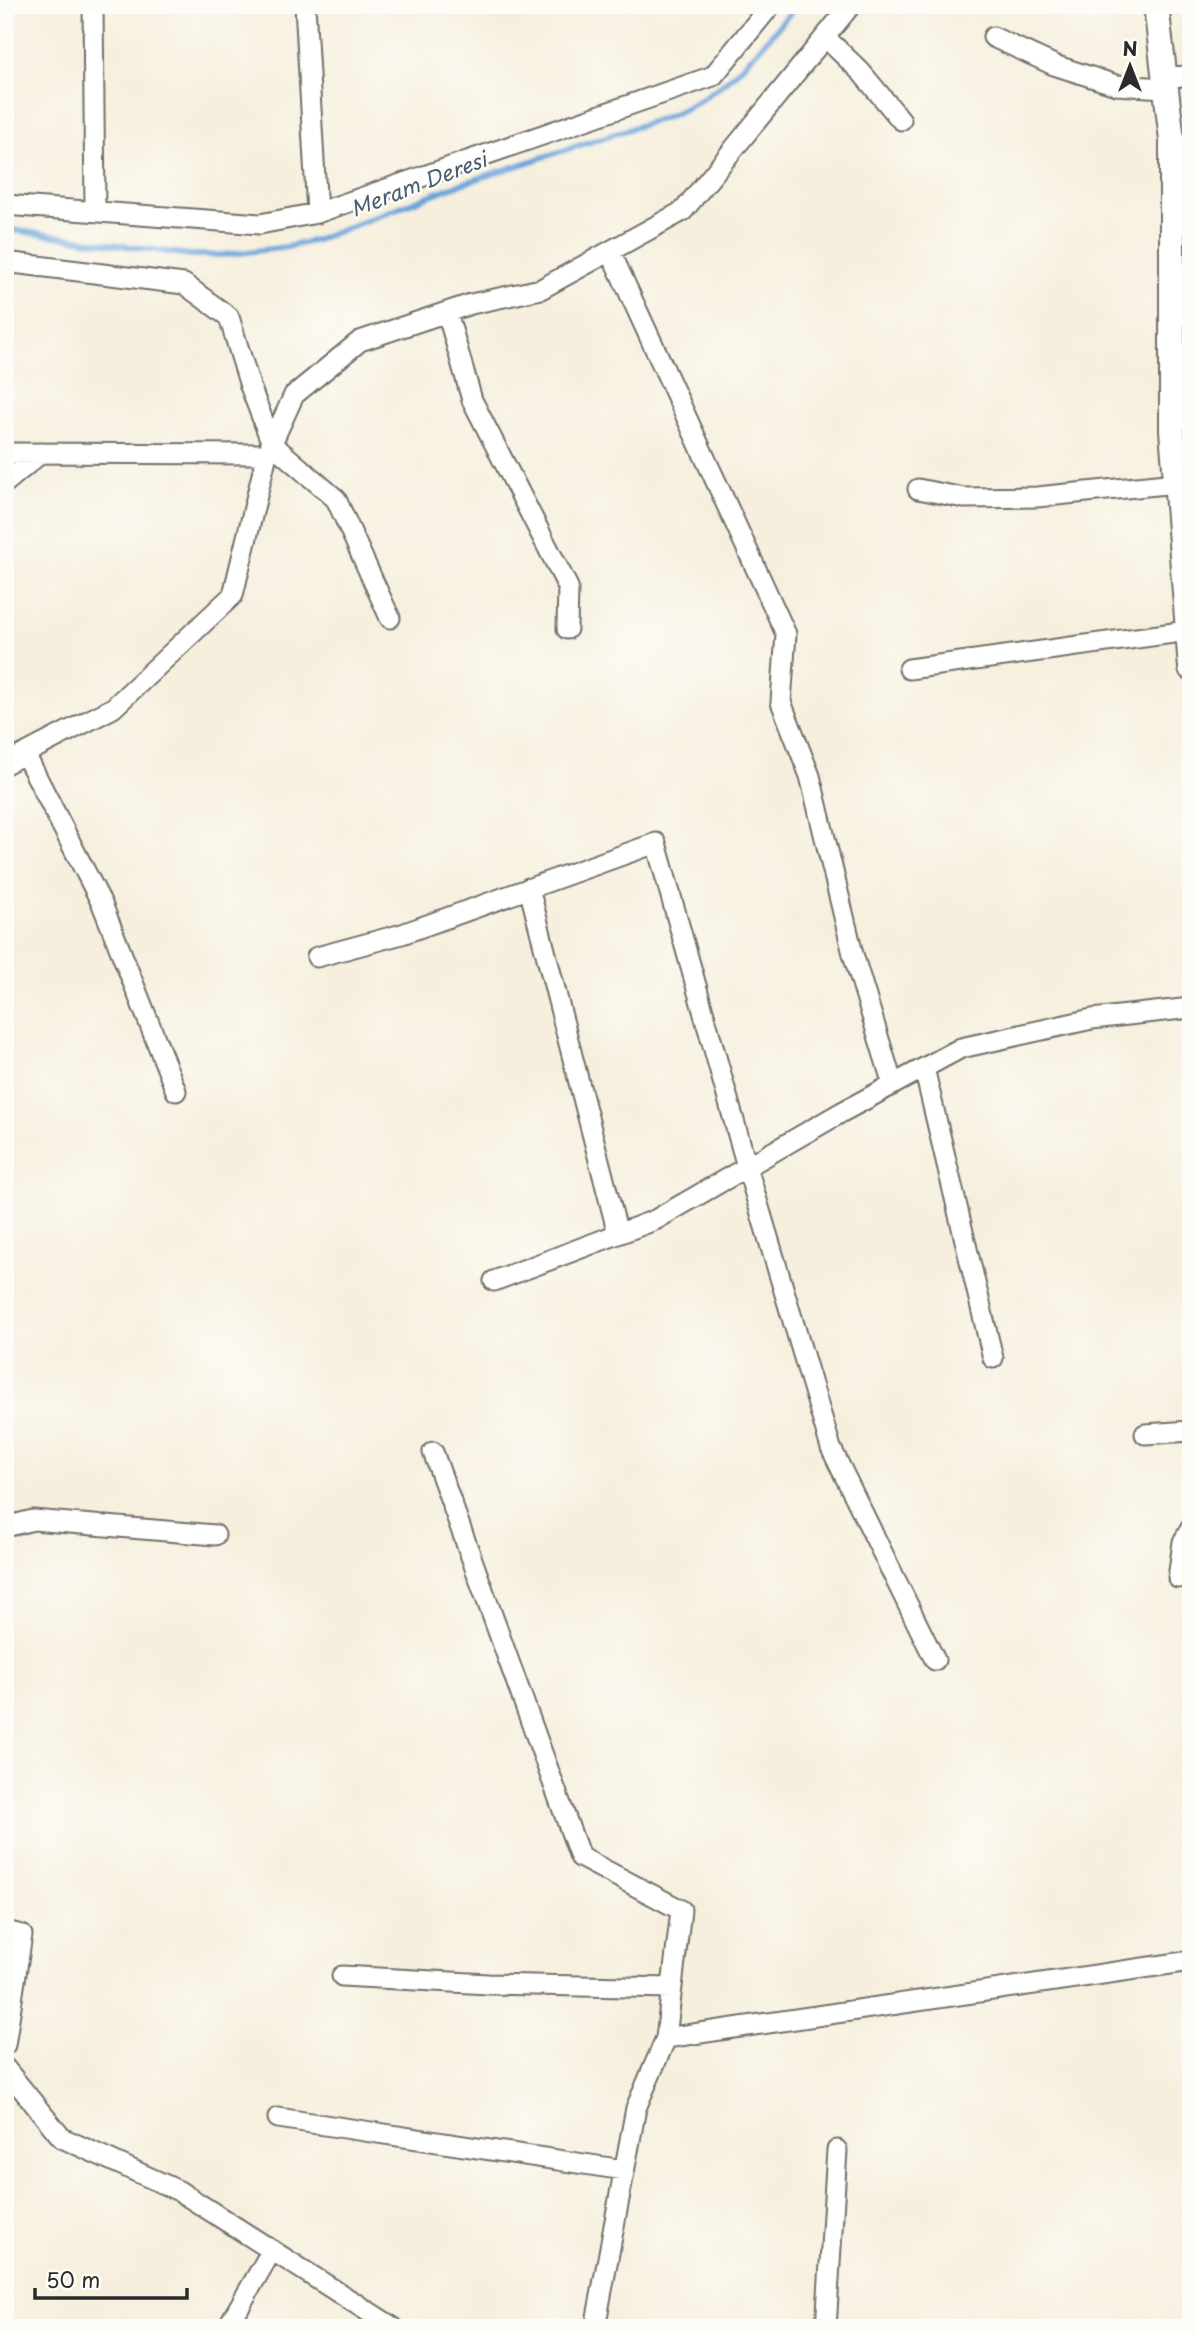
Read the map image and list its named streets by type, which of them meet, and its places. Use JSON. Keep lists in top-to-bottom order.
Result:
{
  "water": ["Meram Deresi"],
  "scale_bar": "50 m",
  "north": "top"
}
